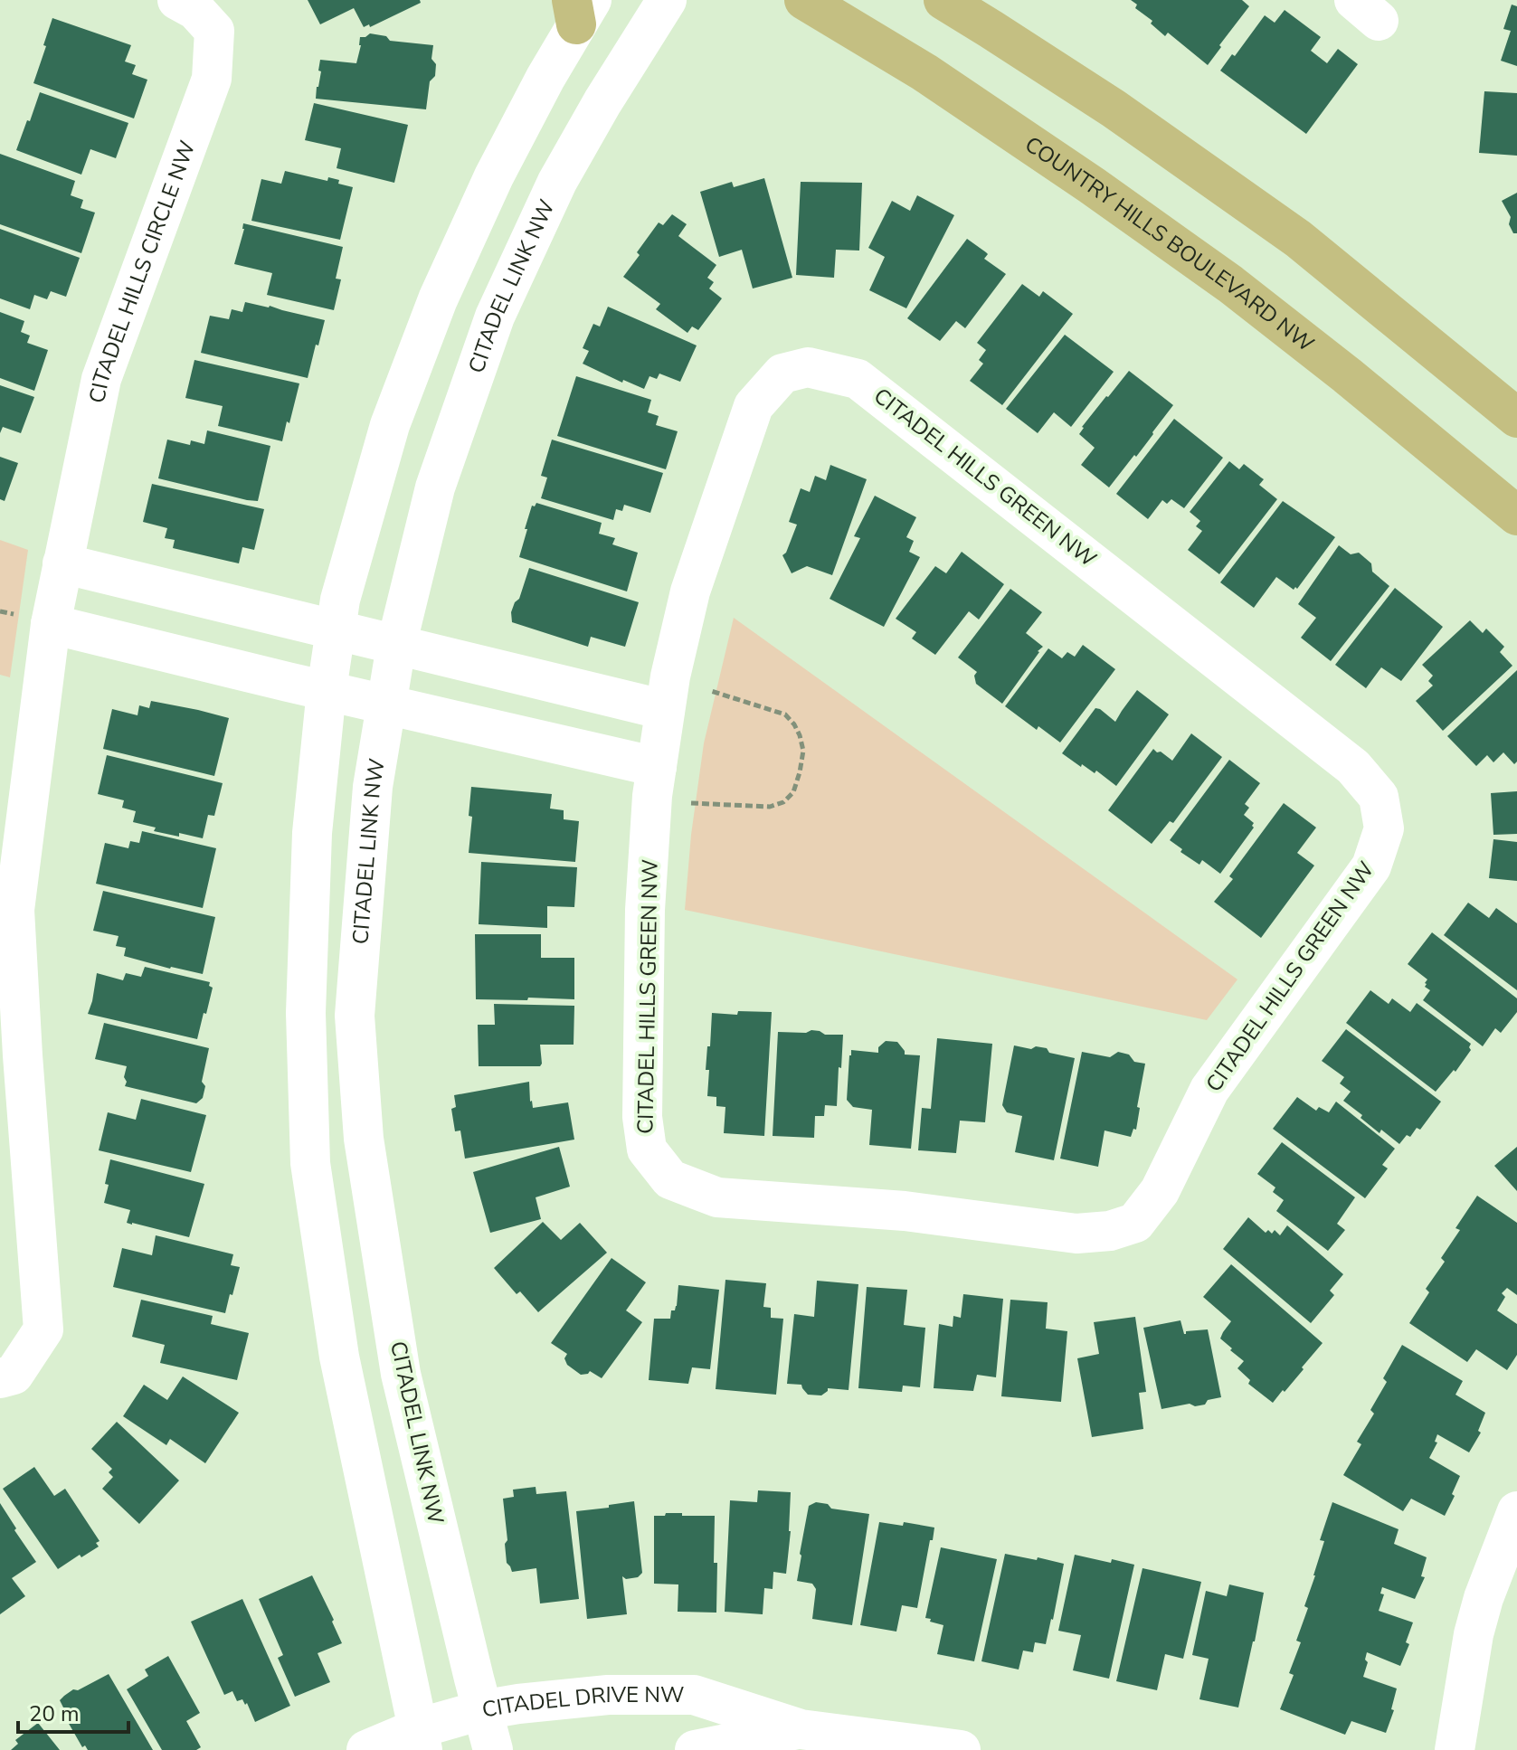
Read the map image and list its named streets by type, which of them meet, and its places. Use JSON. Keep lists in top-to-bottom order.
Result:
{
  "streets": {
    "main road": ["COUNTRY HILLS BOULEVARD NW"],
    "street": [
      "CITADEL HILLS CIRCLE NW",
      "CITADEL LINK NW",
      "CITADEL HILLS GREEN NW",
      "CITADEL DRIVE NW"
    ]
  },
  "crossings": [
    ["CITADEL LINK NW", "CITADEL DRIVE NW"]
  ],
  "scale_bar": "20 m"
}
